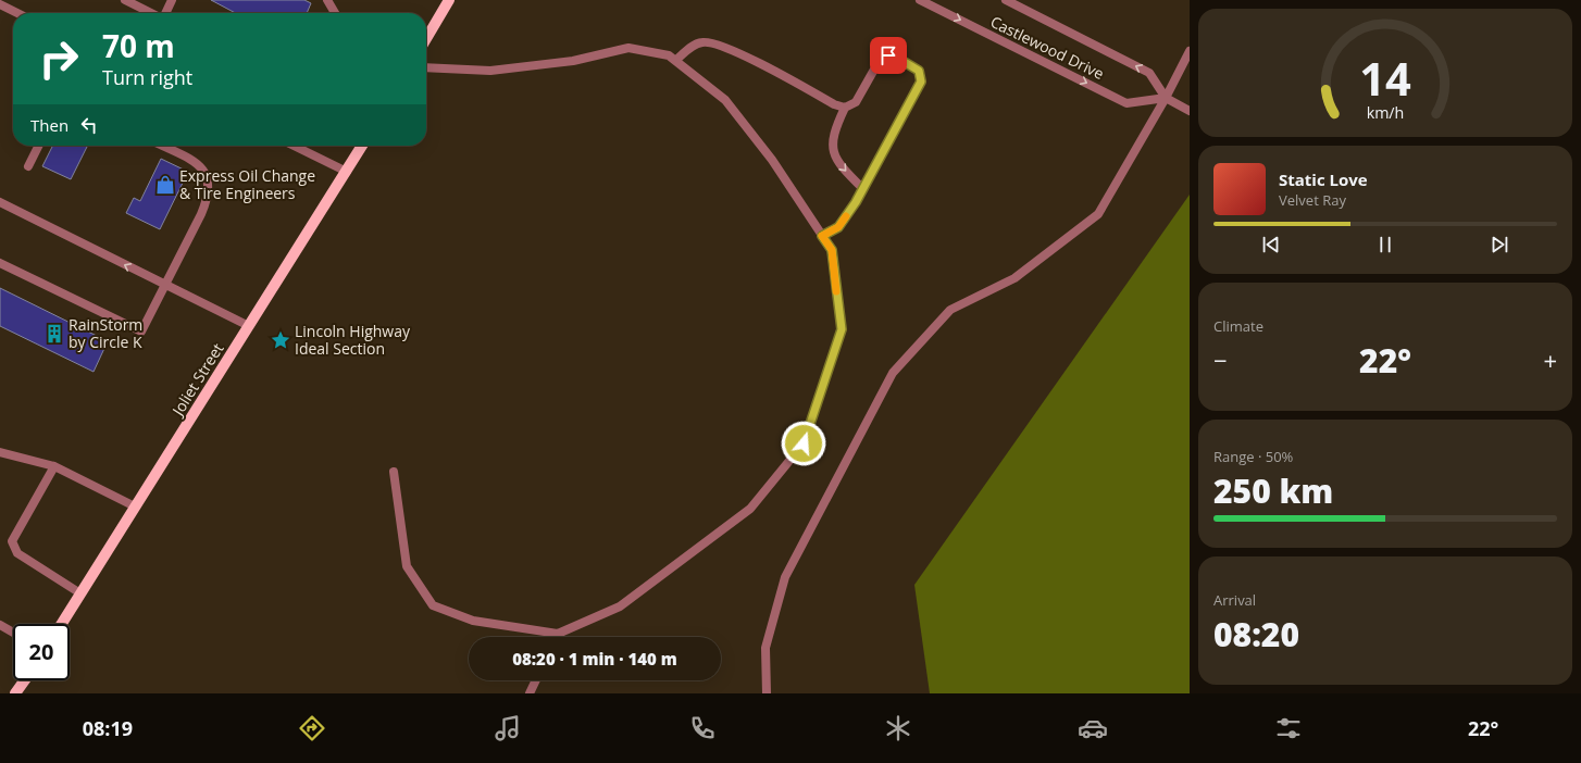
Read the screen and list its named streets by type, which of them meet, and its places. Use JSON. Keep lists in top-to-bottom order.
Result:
{
  "streets": {
    "main road": ["Joliet Street"],
    "street": ["Castlewood Drive"]
  },
  "places": {
    "shop": ["Express Oil Change & Tire Engineers"],
    "building": ["RainStorm by Circle K"],
    "place": ["Lincoln Highway Ideal Section"]
  },
  "page": {
    "turn": ["70 m", "Turn right"],
    "then": "Then",
    "song": ["Static Love", "Velvet Ray"],
    "tile": [
      "Climate",
      ["Range · 50%", "250 km"],
      ["Arrival", "08:20"]
    ],
    "heat": ["−", "22°", "+"],
    "limit": "20",
    "trip": "08:20 · 1 min · 140 m",
    "tabs": ["08:19", "22°"],
    "gauge": ["14", "km/h"]
  }
}
